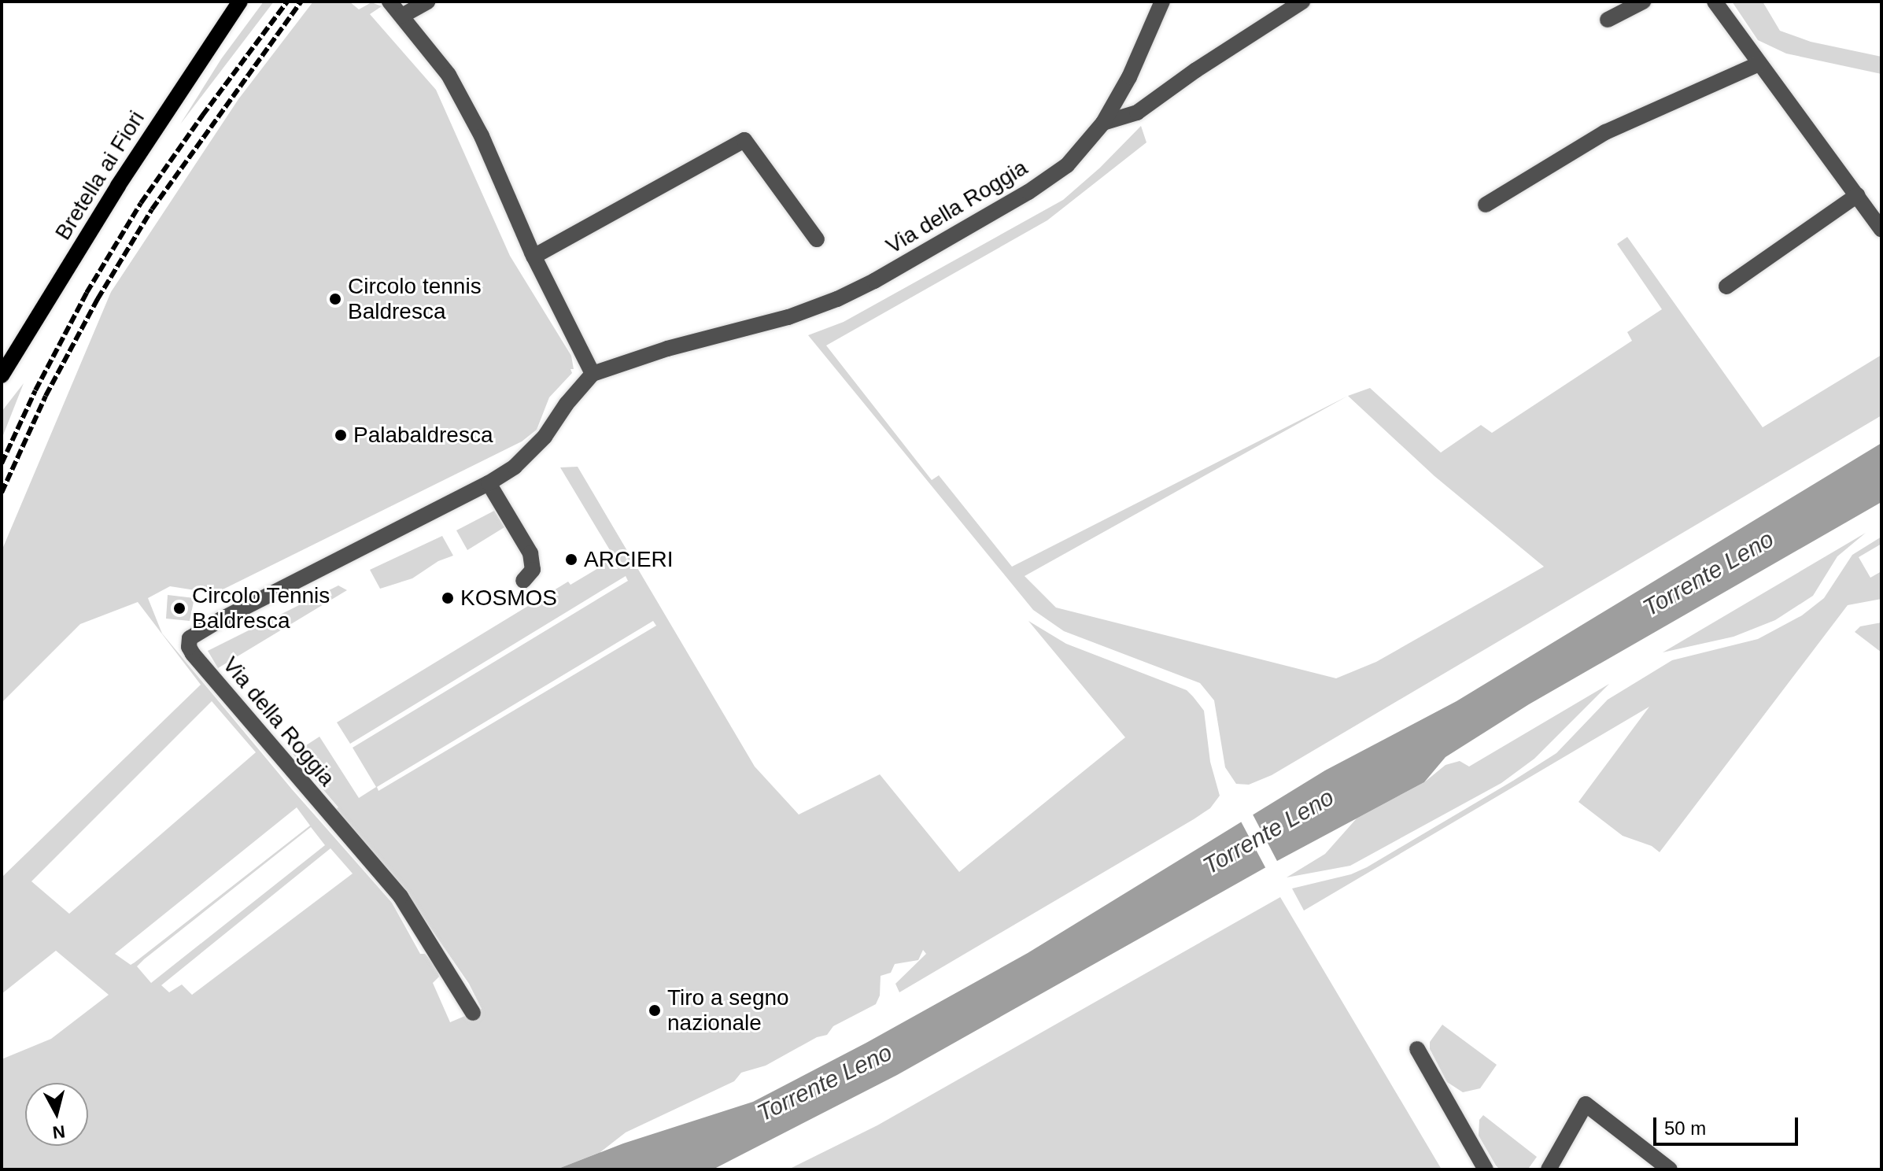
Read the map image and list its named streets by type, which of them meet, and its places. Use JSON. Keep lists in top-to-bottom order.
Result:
{
  "streets": {
    "main road": ["Bretella ai Fiori"],
    "street": ["Via della Roggia"]
  },
  "water": ["Torrente Leno"],
  "places": [
    "Circolo tennis Baldresca",
    "Palabaldresca",
    "ARCIERI",
    "KOSMOS",
    "Circolo Tennis Baldresca",
    "Tiro a segno nazionale"
  ],
  "scale_bar": "50 m",
  "north": "bottom"
}
